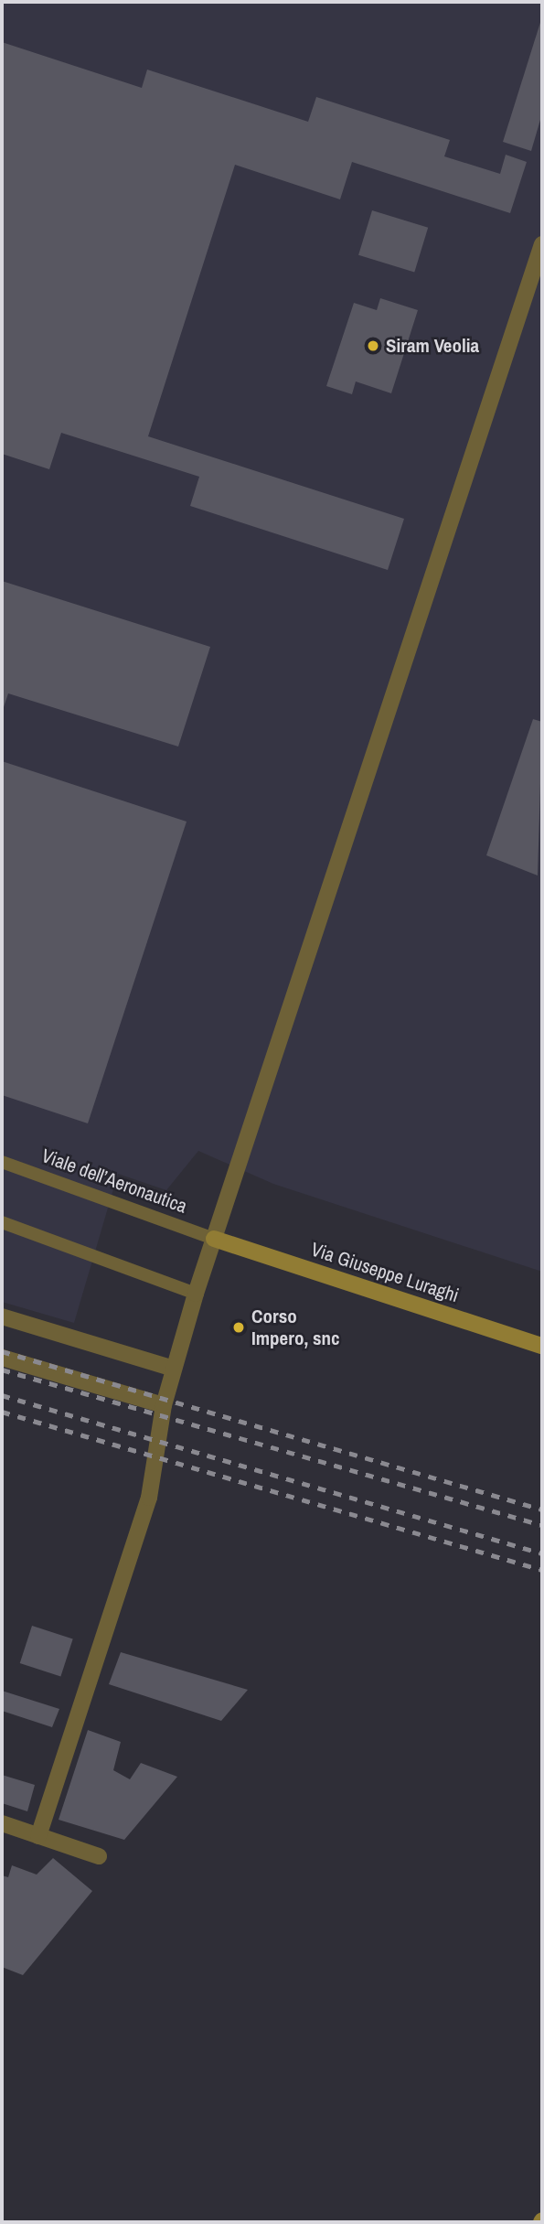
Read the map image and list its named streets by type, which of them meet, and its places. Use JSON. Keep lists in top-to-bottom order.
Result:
{
  "streets": {
    "street": ["Via Giuseppe Luraghi"],
    "lane": ["Viale dell’Aeronautica"]
  },
  "crossings": [
    ["Viale dell’Aeronautica", "Via Giuseppe Luraghi"]
  ],
  "places": ["Siram Veolia", "Corso Impero, snc"]
}
